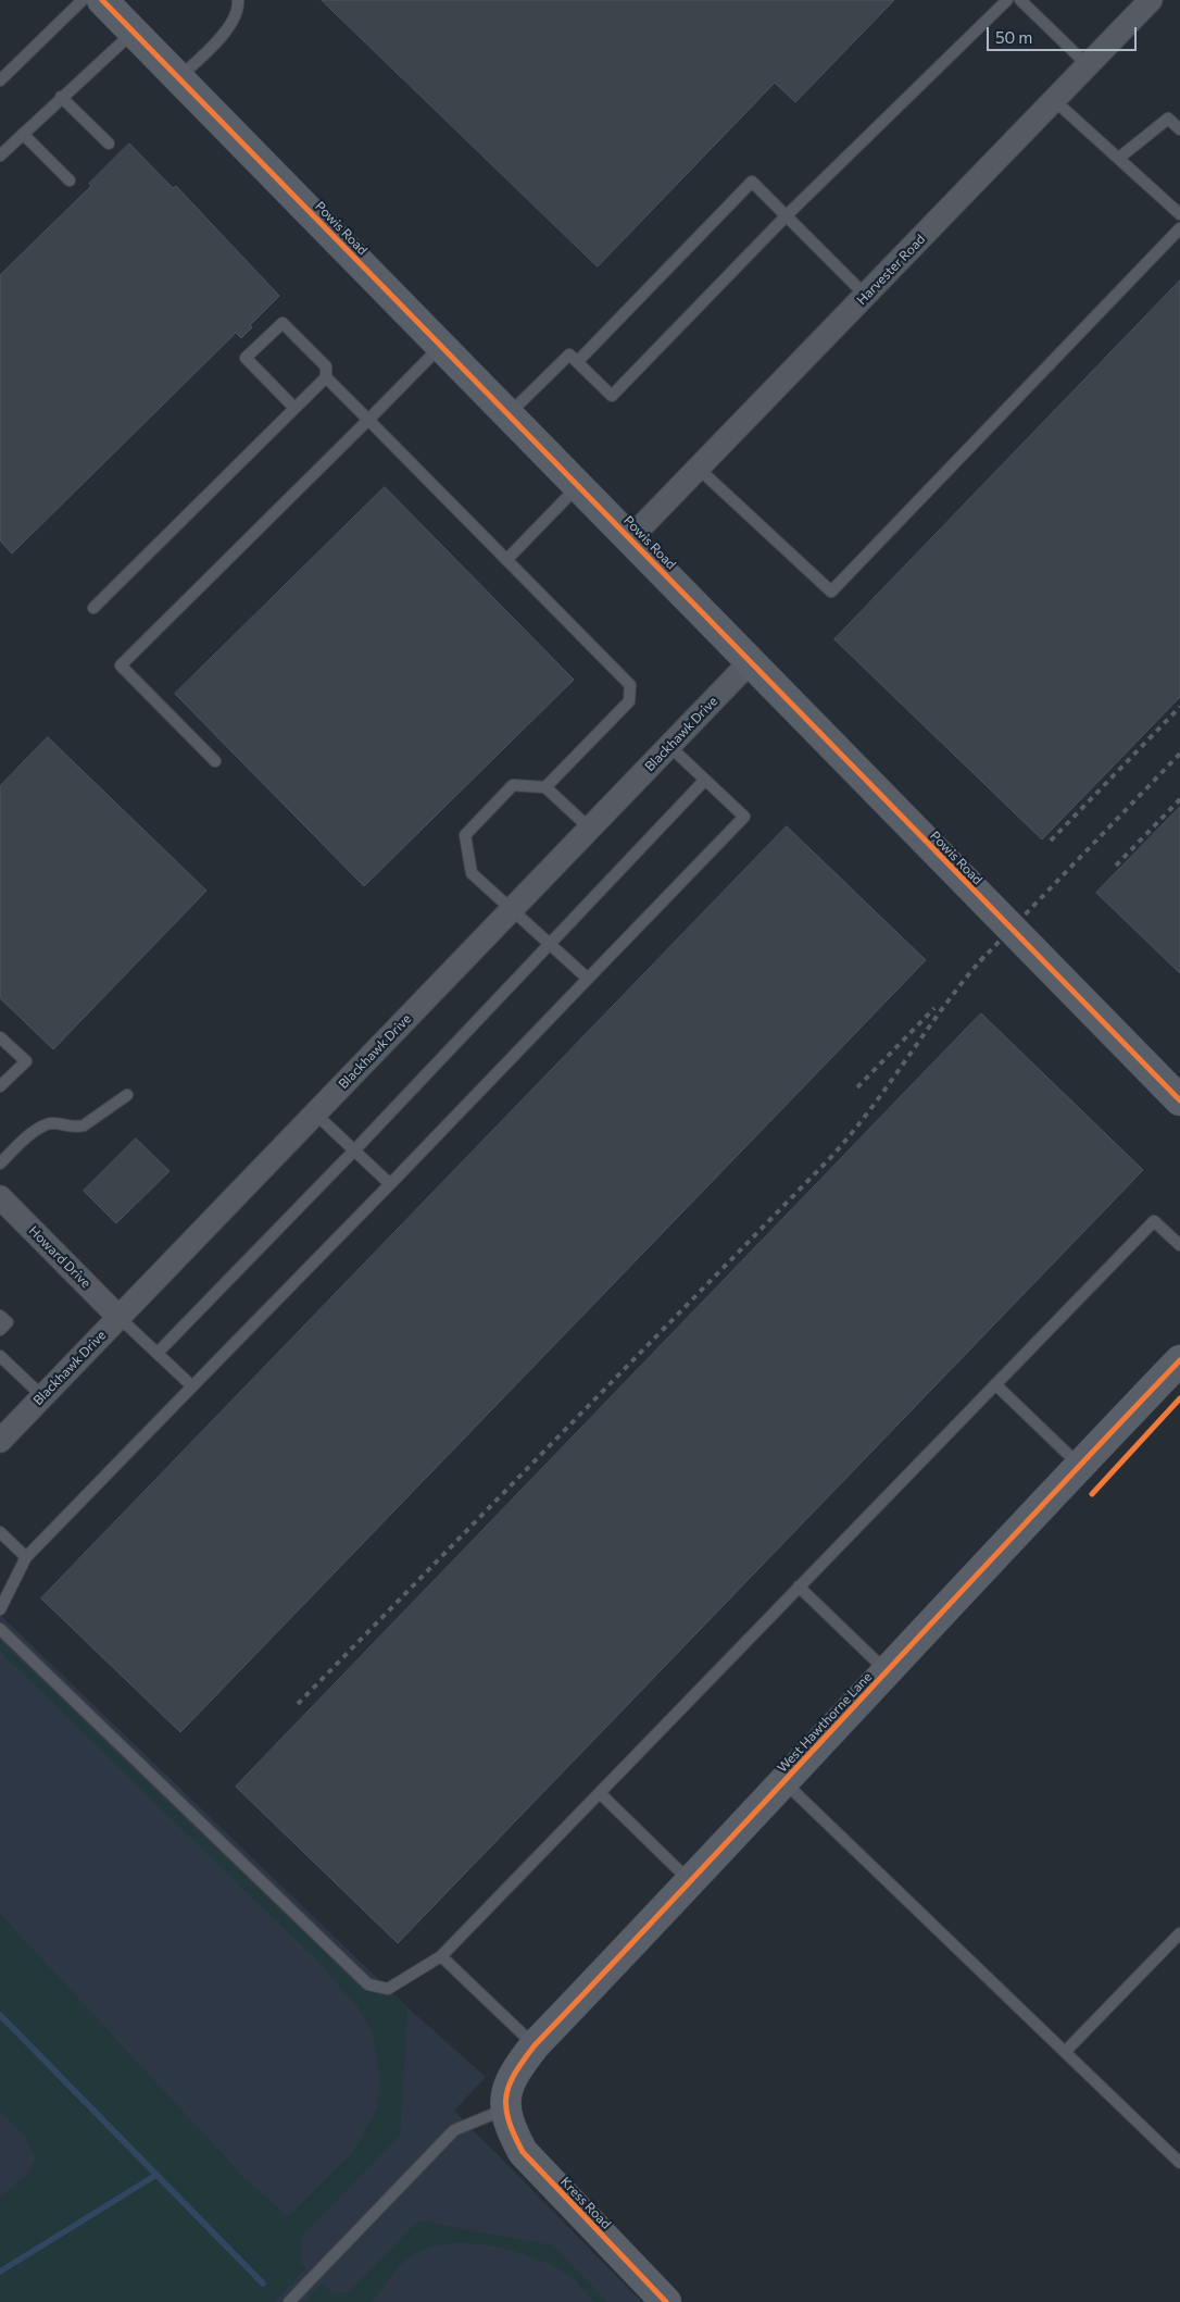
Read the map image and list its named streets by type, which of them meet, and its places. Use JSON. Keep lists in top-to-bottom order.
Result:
{
  "streets": {
    "street": [
      "Powis Road",
      "Harvester Road",
      "Blackhawk Drive",
      "Howard Drive",
      "West Hawthorne Lane",
      "Kress Road"
    ]
  },
  "crossings": [
    ["Powis Road", "Harvester Road"],
    ["Powis Road", "Blackhawk Drive"],
    ["Blackhawk Drive", "Howard Drive"],
    ["West Hawthorne Lane", "Kress Road"]
  ],
  "scale_bar": "50 m"
}
